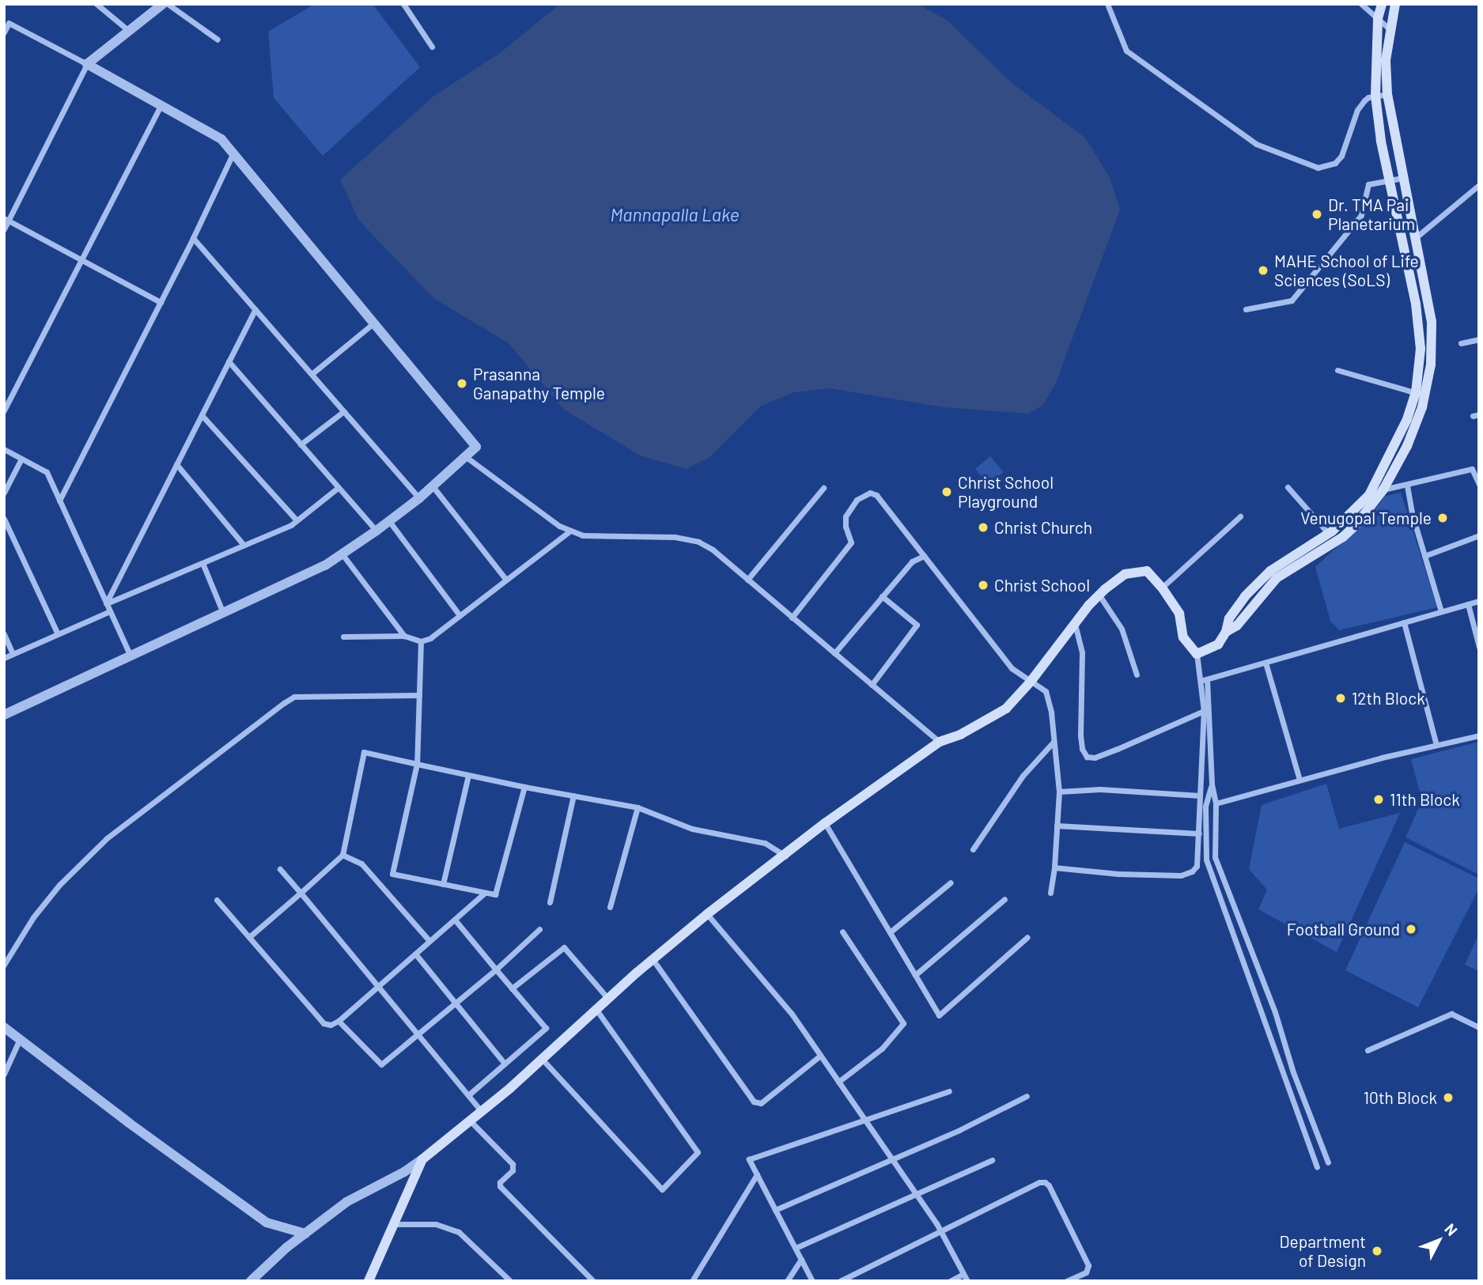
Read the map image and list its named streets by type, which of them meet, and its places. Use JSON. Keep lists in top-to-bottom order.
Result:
{
  "water": ["Mannapalla Lake"],
  "places": [
    "Dr. TMA Pai Planetarium",
    "MAHE School of Life Sciences (SoLS)",
    "Prasanna Ganapathy Temple",
    "Christ School Playground",
    "Venugopal Temple",
    "Christ Church",
    "Christ School",
    "12th Block",
    "11th Block",
    "Football Ground",
    "10th Block",
    "Department of Design"
  ],
  "north": "top right"
}
